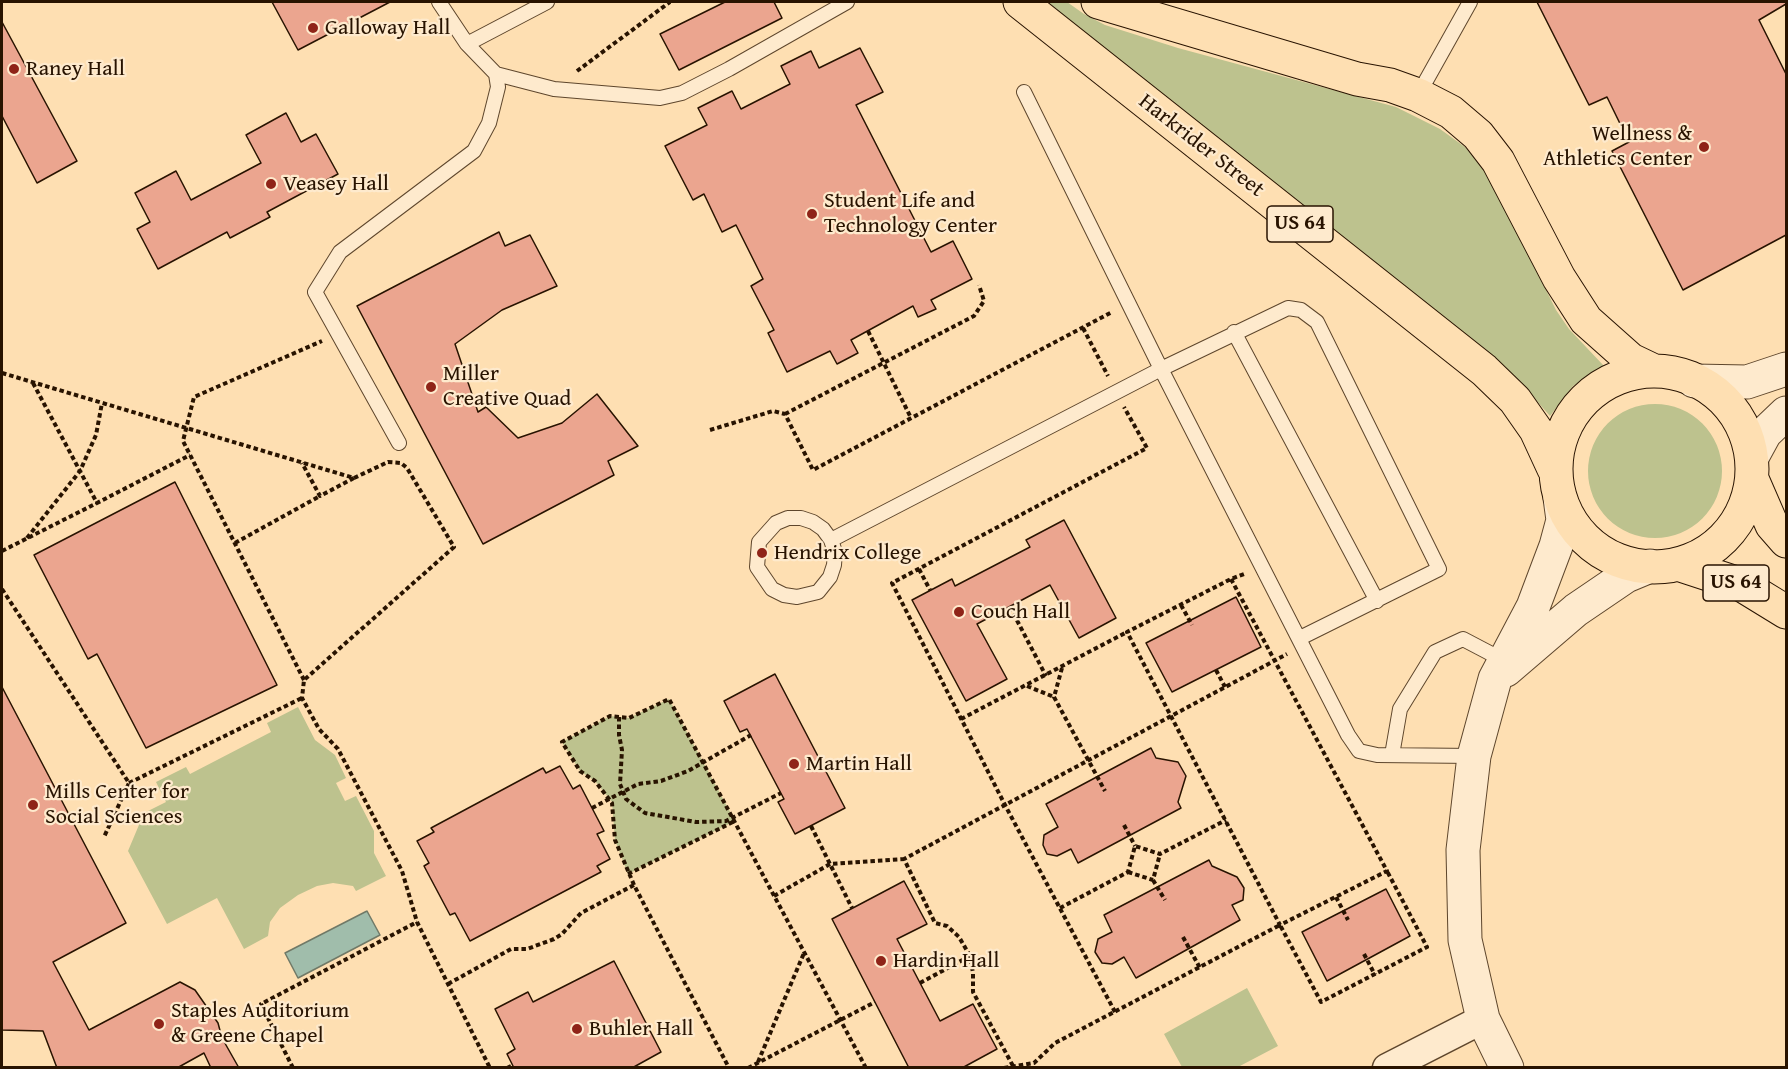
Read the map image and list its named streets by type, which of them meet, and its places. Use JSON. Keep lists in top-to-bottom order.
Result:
{
  "streets": {
    "main road": ["Harkrider Street", "US 64"]
  },
  "crossings": [
    ["Harkrider Street", "US 64"]
  ],
  "places": [
    "Galloway Hall",
    "Raney Hall",
    "Wellness & Athletics Center",
    "Veasey Hall",
    "Student Life and Technology Center",
    "Miller Creative Quad",
    "Hendrix College",
    "Couch Hall",
    "Martin Hall",
    "Mills Center for Social Sciences",
    "Hardin Hall",
    "Staples Auditorium & Greene Chapel",
    "Buhler Hall"
  ]
}
